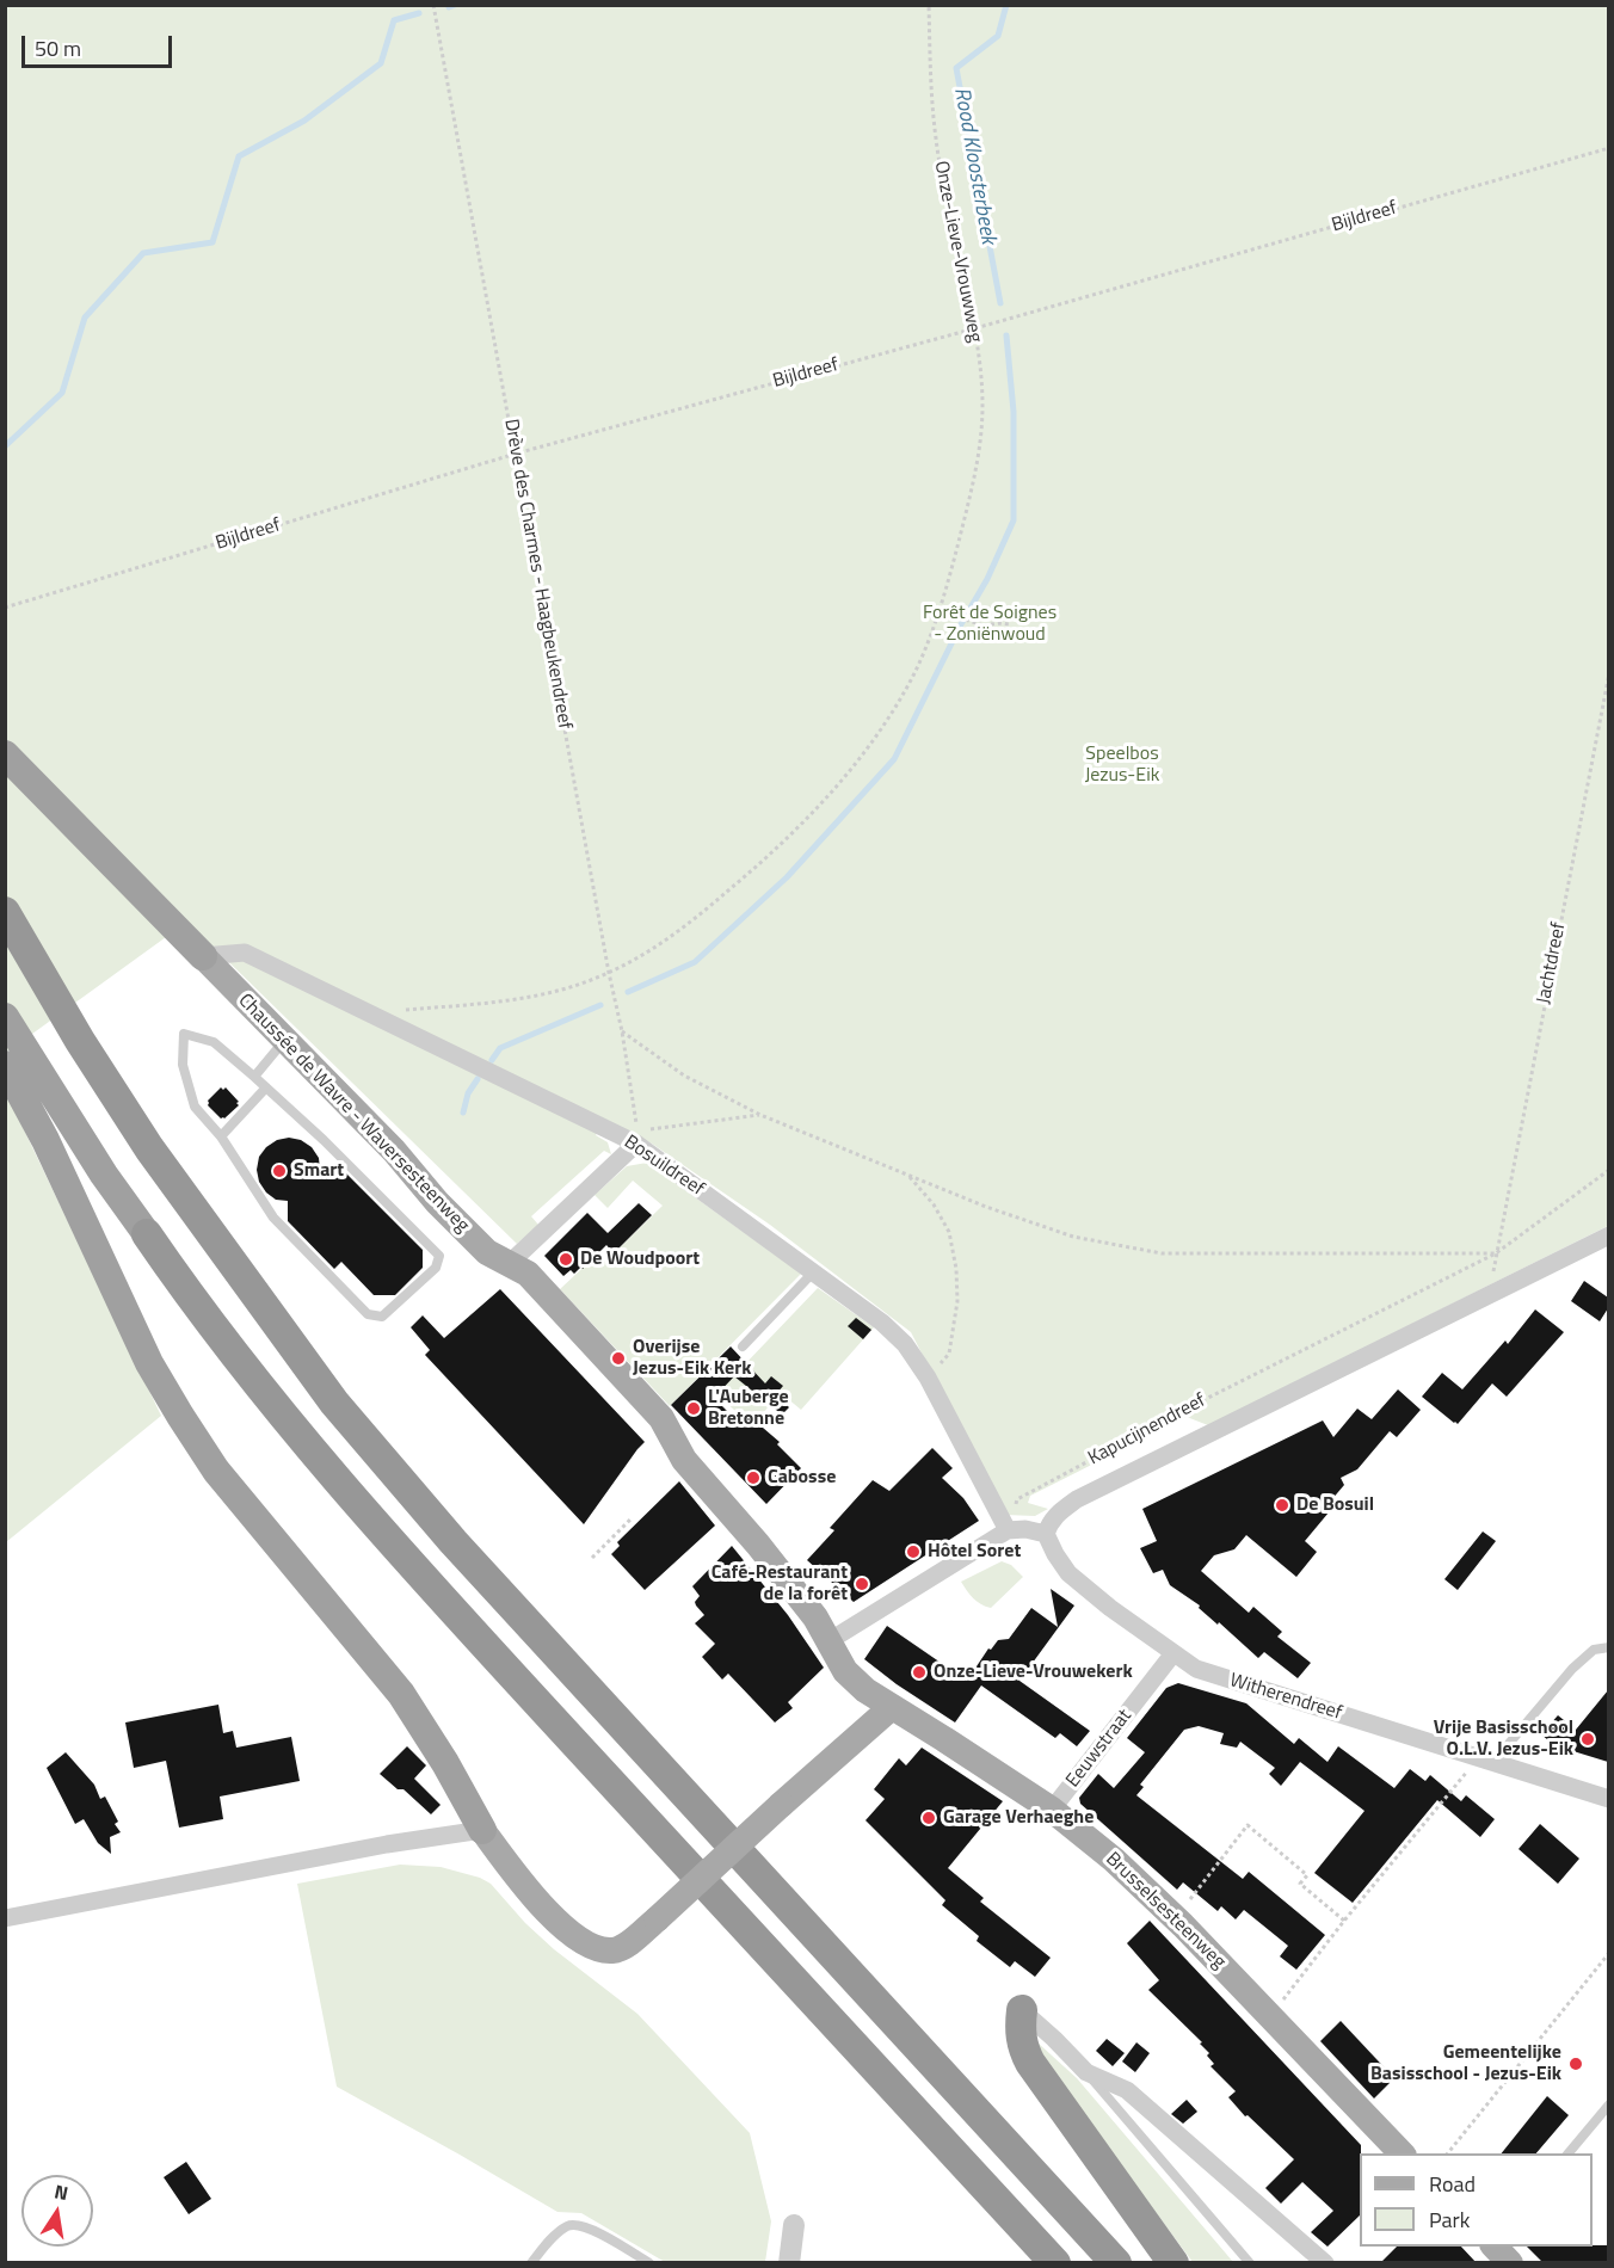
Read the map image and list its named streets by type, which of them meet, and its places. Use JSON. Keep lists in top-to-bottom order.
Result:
{
  "streets": {
    "main road": ["Chaussée de Wavre - Waversesteenweg", "Brusselsesteenweg"],
    "street": [
      "Bosuildreef",
      "Kapucijnendreef",
      "Witherendreef",
      "Eeuwstraat"
    ],
    "path": [
      "Bijldreef",
      "Onze-Lieve-Vrouwweg",
      "Drève des Charmes - Haagbeukendreef",
      "Jachtdreef"
    ]
  },
  "crossings": [
    ["Bijldreef", "Onze-Lieve-Vrouwweg"],
    ["Bijldreef", "Drève des Charmes - Haagbeukendreef"],
    ["Onze-Lieve-Vrouwweg", "Drève des Charmes - Haagbeukendreef"],
    ["Onze-Lieve-Vrouwweg", "Bosuildreef"],
    ["Drève des Charmes - Haagbeukendreef", "Bosuildreef"],
    ["Jachtdreef", "Kapucijnendreef"],
    ["Chaussée de Wavre - Waversesteenweg", "Bosuildreef"],
    ["Chaussée de Wavre - Waversesteenweg", "Brusselsesteenweg"],
    ["Bosuildreef", "Kapucijnendreef"],
    ["Kapucijnendreef", "Witherendreef"],
    ["Witherendreef", "Eeuwstraat"],
    ["Eeuwstraat", "Brusselsesteenweg"]
  ],
  "water": ["Rood Kloosterbeek"],
  "parks": ["Forêt de Soignes - Zoniënwoud", "Speelbos Jezus-Eik"],
  "places": [
    "Smart",
    "De Woudpoort",
    "Overijse Jezus-Eik Kerk",
    "L'Auberge Bretonne",
    "Cabosse",
    "De Bosuil",
    "Hôtel Soret",
    "Café-Restaurant de la forêt",
    "Onze-Lieve-Vrouwekerk",
    "Vrije Basisschool O.L.V. Jezus-Eik",
    "Garage Verhaeghe",
    "Gemeentelijke Basisschool - Jezus-Eik"
  ],
  "legend": ["Road", "Park"],
  "scale_bar": "50 m",
  "north": "top"
}
